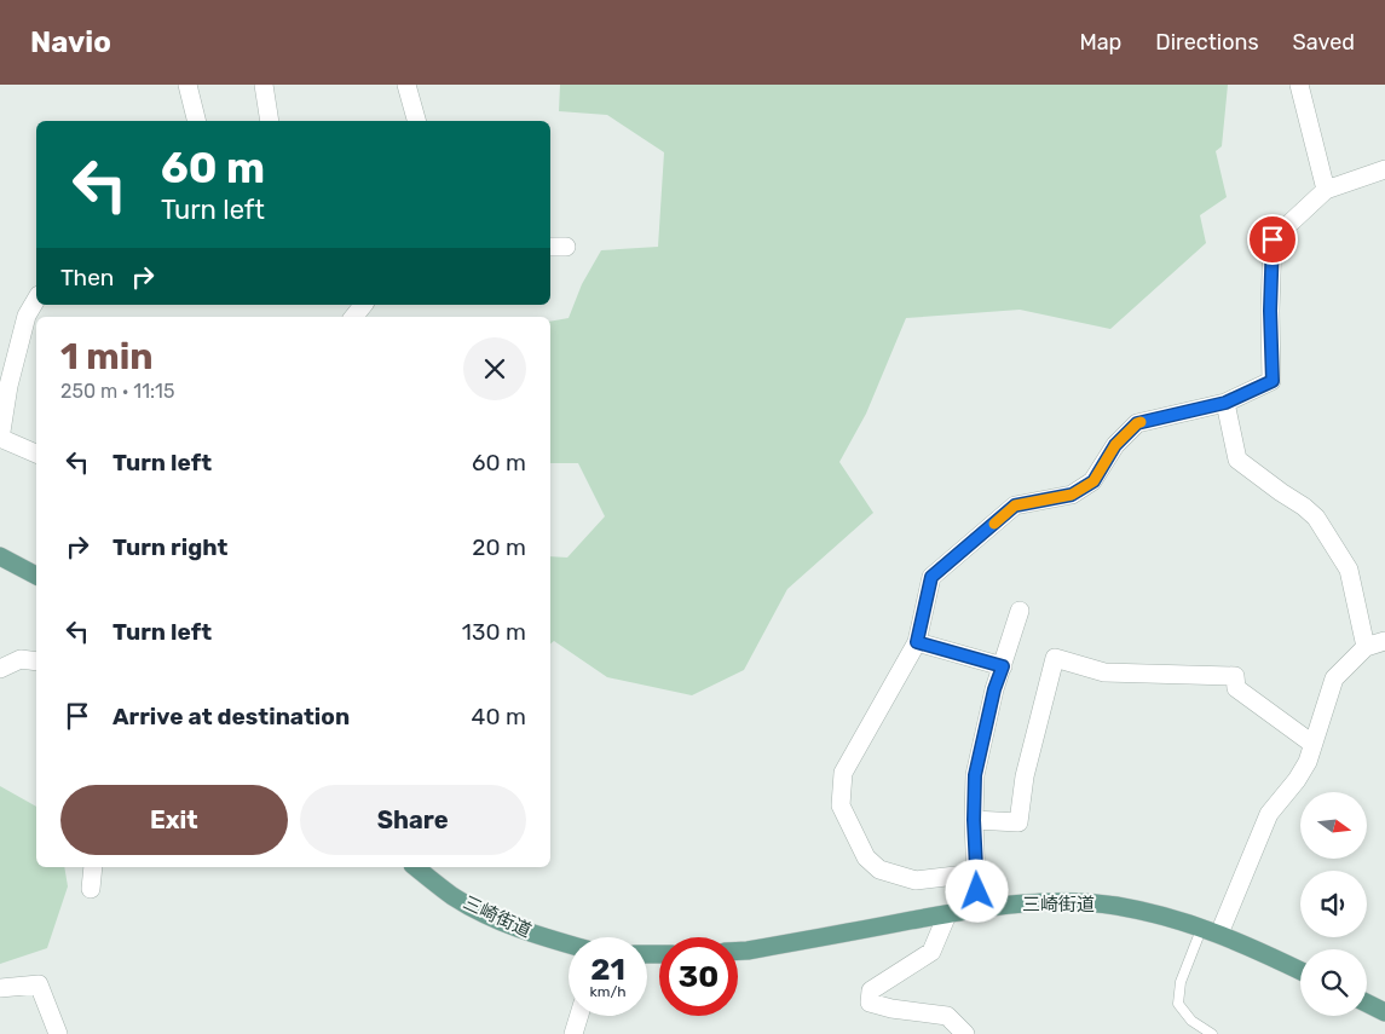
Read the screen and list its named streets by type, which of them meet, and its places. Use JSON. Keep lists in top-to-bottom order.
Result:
{
  "streets": {
    "main road": ["三崎街道"]
  },
  "north": "right",
  "page": {
    "header": "Navio",
    "nav": ["Map", "Directions", "Saved"],
    "turn": ["60 m", "Turn left"],
    "then": "Then",
    "heading": ["1 min", "250 m · 11:15"],
    "list": [
      {
        "name": "Turn left",
        "value": "60 m"
      },
      {
        "name": "Turn right",
        "value": "20 m"
      },
      {
        "name": "Turn left",
        "value": "130 m"
      },
      {
        "name": "Arrive at destination",
        "value": "40 m"
      }
    ],
    "buttons": ["Exit", "Share"],
    "speed": "21 km/h",
    "limit": "30"
  }
}
